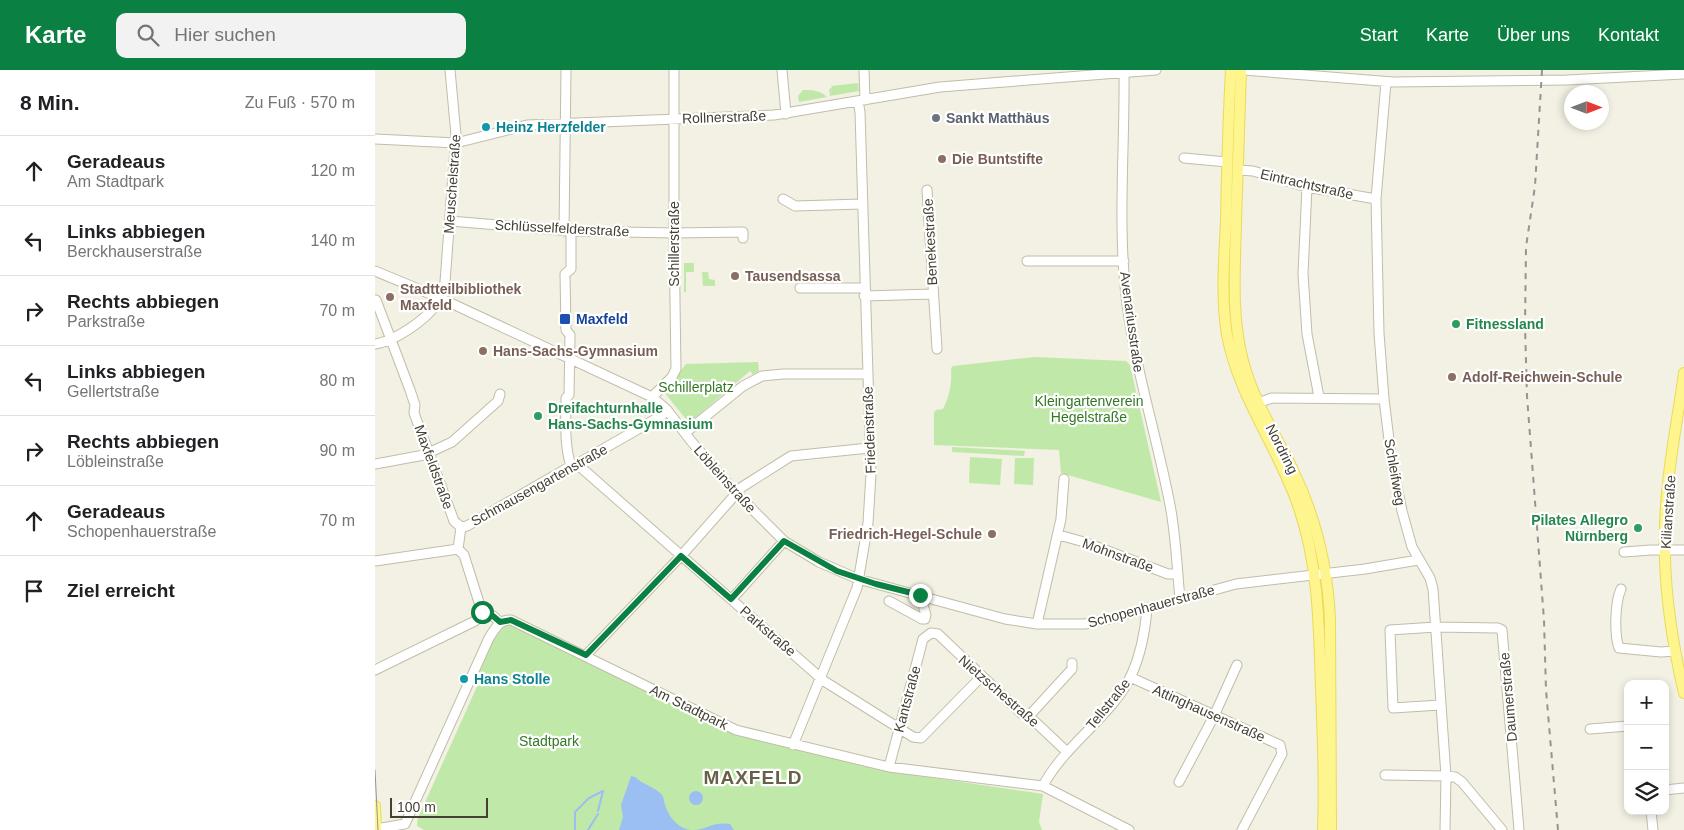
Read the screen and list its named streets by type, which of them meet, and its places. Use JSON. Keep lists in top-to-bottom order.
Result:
{
  "streets": {
    "main road": ["Nordring", "Kilianstraße"],
    "street": [
      "Rollnerstraße",
      "Meuschelstraße",
      "Eintrachtstraße",
      "Schlüsselfelderstraße",
      "Benekestraße",
      "Schillerstraße",
      "Avenariusstraße",
      "Friedenstraße",
      "Maxfeldstraße",
      "Schleifweg",
      "Löbleinstraße",
      "Schmausengartenstraße",
      "Mohnstraße",
      "Schopenhauerstraße",
      "Parkstraße",
      "Nietzschestraße",
      "Daumerstraße",
      "Kantstraße",
      "Tellstraße",
      "Am Stadtpark",
      "Attinghausenstraße"
    ]
  },
  "crossings": [
    ["Rollnerstraße", "Meuschelstraße"],
    ["Rollnerstraße", "Schillerstraße"],
    ["Rollnerstraße", "Avenariusstraße"],
    ["Rollnerstraße", "Friedenstraße"],
    ["Meuschelstraße", "Schlüsselfelderstraße"],
    ["Meuschelstraße", "Löbleinstraße"],
    ["Eintrachtstraße", "Nordring"],
    ["Eintrachtstraße", "Schleifweg"],
    ["Schlüsselfelderstraße", "Schillerstraße"],
    ["Benekestraße", "Friedenstraße"],
    ["Schillerstraße", "Löbleinstraße"],
    ["Avenariusstraße", "Mohnstraße"],
    ["Avenariusstraße", "Schopenhauerstraße"],
    ["Friedenstraße", "Löbleinstraße"],
    ["Friedenstraße", "Schopenhauerstraße"],
    ["Friedenstraße", "Parkstraße"],
    ["Friedenstraße", "Am Stadtpark"],
    ["Nordring", "Schopenhauerstraße"],
    ["Maxfeldstraße", "Schmausengartenstraße"],
    ["Schleifweg", "Schopenhauerstraße"],
    ["Schleifweg", "Daumerstraße"],
    ["Löbleinstraße", "Schmausengartenstraße"],
    ["Löbleinstraße", "Schopenhauerstraße"],
    ["Schmausengartenstraße", "Parkstraße"],
    ["Schopenhauerstraße", "Tellstraße"],
    ["Parkstraße", "Nietzschestraße"],
    ["Parkstraße", "Kantstraße"],
    ["Nietzschestraße", "Kantstraße"],
    ["Nietzschestraße", "Tellstraße"],
    ["Kantstraße", "Am Stadtpark"],
    ["Tellstraße", "Am Stadtpark"],
    ["Tellstraße", "Attinghausenstraße"]
  ],
  "districts": ["MAXFELD"],
  "parks": ["Schillerplatz", "Kleingartenverein Hegelstraße", "Stadtpark"],
  "places": {
    "other": [
      "Sankt Matthäus",
      "Heinz Herzfelder",
      "Die Buntstifte",
      "Tausendsassa",
      "Stadtteilbibliothek Maxfeld",
      "Fitnessland",
      "Hans-Sachs-Gymnasium",
      "Adolf-Reichwein-Schule",
      "Dreifachturnhalle Hans-Sachs-Gymnasium",
      "Pilates Allegro Nürnberg",
      "Friedrich-Hegel-Schule",
      "Hans Stolle"
    ],
    "transit": ["Maxfeld"]
  },
  "scale_bar": "100 m",
  "north": "right",
  "page": {
    "header": "Karte",
    "search": "Hier suchen",
    "nav": [
      "Start",
      "Karte",
      "Über uns",
      "Kontakt"
    ],
    "heading": ["8 Min.", "Zu Fuß · 570 m"],
    "list": [
      ["Geradeaus", "Am Stadtpark", "120 m"],
      ["Links abbiegen", "Berckhauserstraße", "140 m"],
      ["Rechts abbiegen", "Parkstraße", "70 m"],
      ["Links abbiegen", "Gellertstraße", "80 m"],
      ["Rechts abbiegen", "Löbleinstraße", "90 m"],
      ["Geradeaus", "Schopenhauerstraße", "70 m"],
      "Ziel erreicht"
    ],
    "map_buttons": ["+", "−"],
    "scale": "100 m"
  }
}
